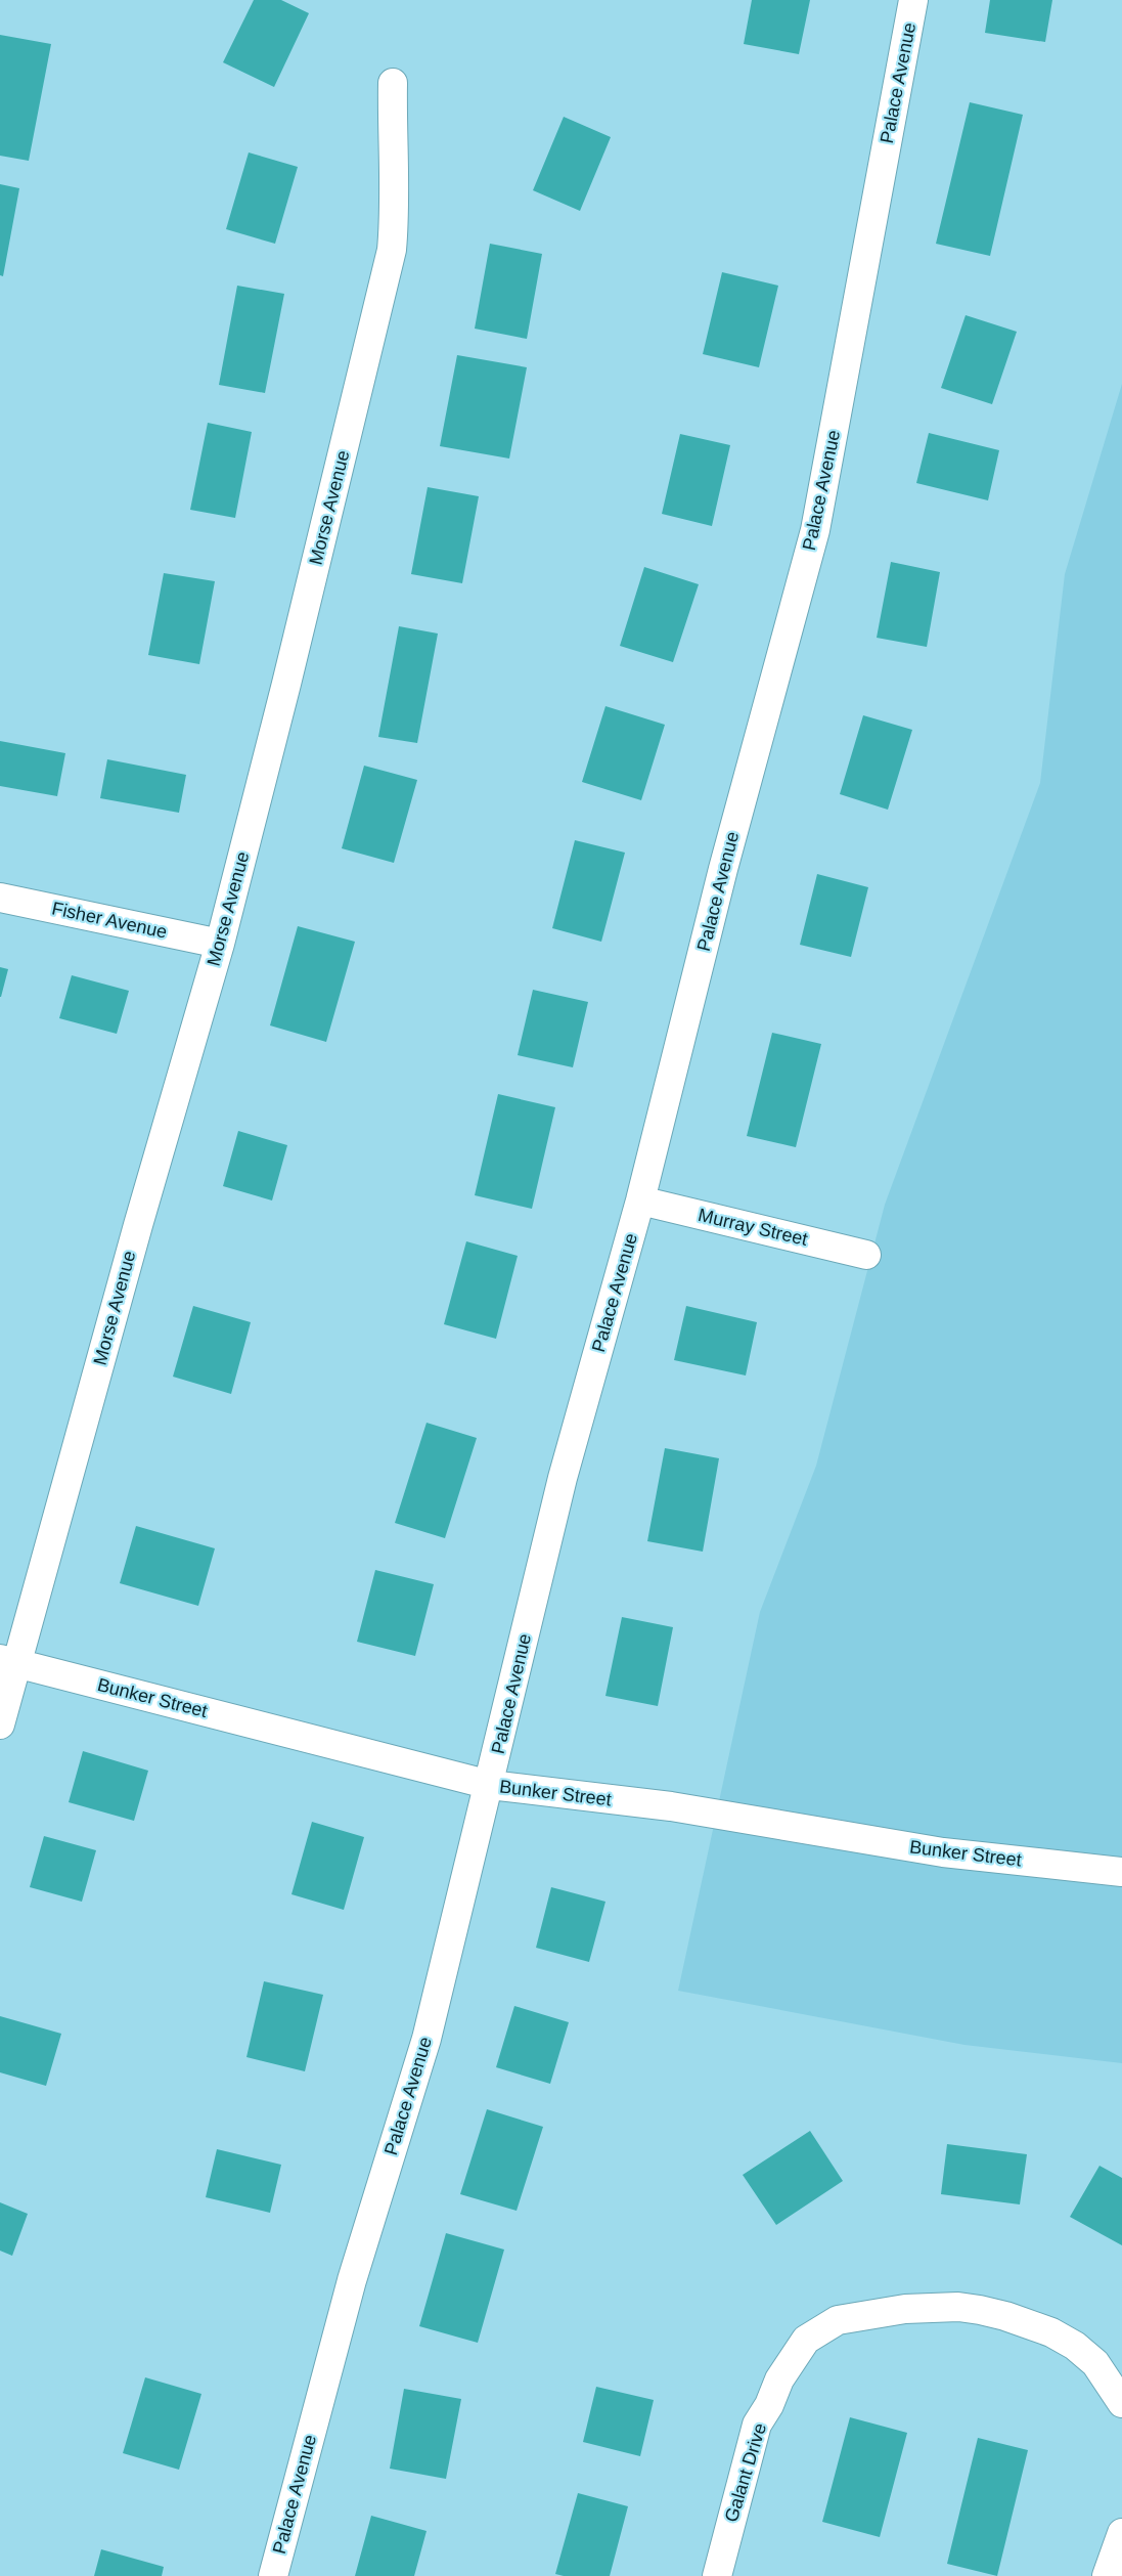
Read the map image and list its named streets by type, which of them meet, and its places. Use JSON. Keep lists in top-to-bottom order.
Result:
{
  "streets": {
    "street": [
      "Palace Avenue",
      "Morse Avenue",
      "Fisher Avenue",
      "Murray Street",
      "Bunker Street",
      "Galant Drive"
    ]
  },
  "crossings": [
    ["Palace Avenue", "Murray Street"],
    ["Palace Avenue", "Bunker Street"],
    ["Morse Avenue", "Fisher Avenue"],
    ["Morse Avenue", "Bunker Street"]
  ]
}
